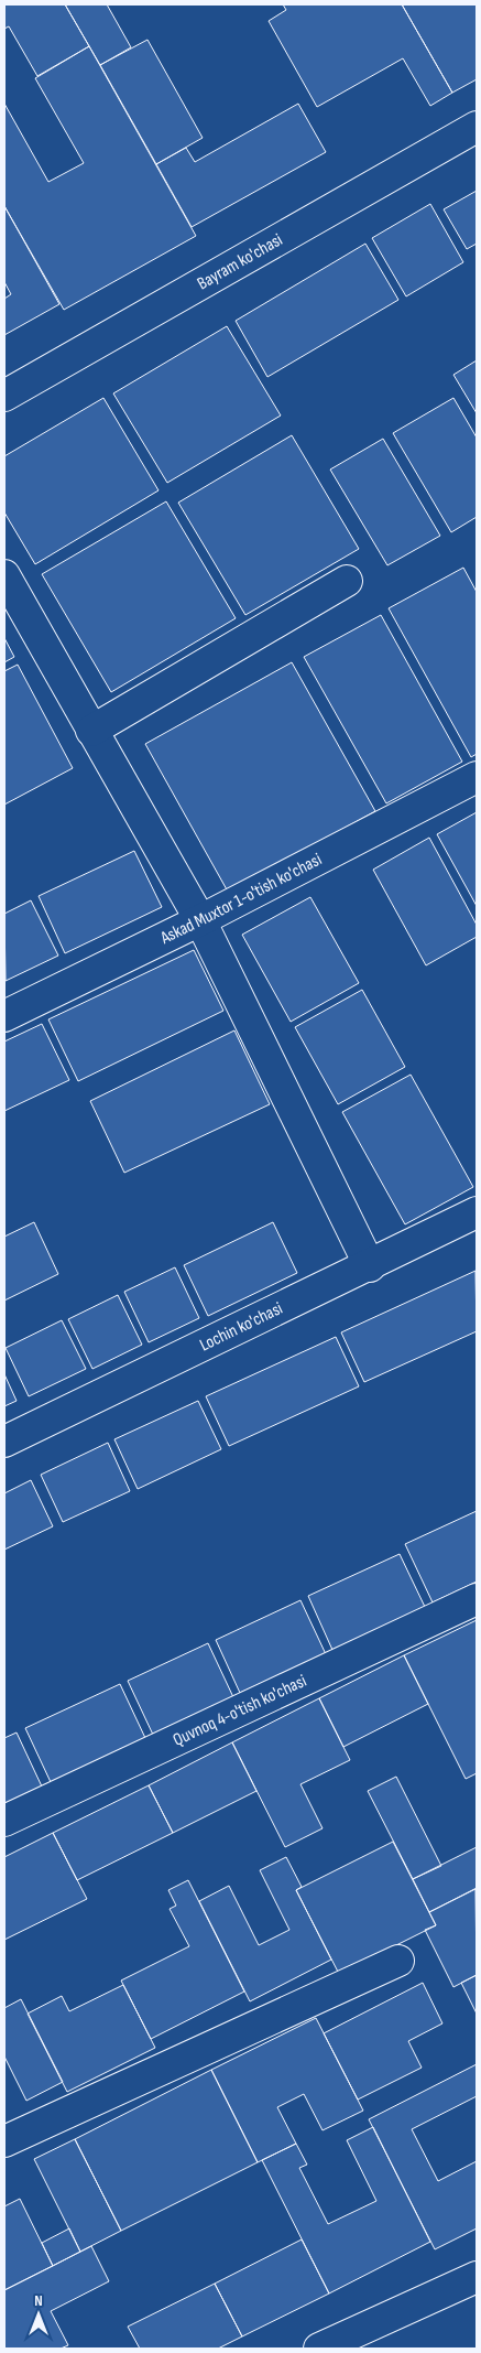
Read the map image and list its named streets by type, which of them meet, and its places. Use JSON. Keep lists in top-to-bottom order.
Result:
{
  "streets": {
    "street": [
      "Bayram ko'chasi",
      "Askad Muxtor 1-o'tish ko'chasi",
      "Lochin ko'chasi",
      "Quvnoq 4-o'tish ko'chasi"
    ]
  },
  "north": "top"
}
